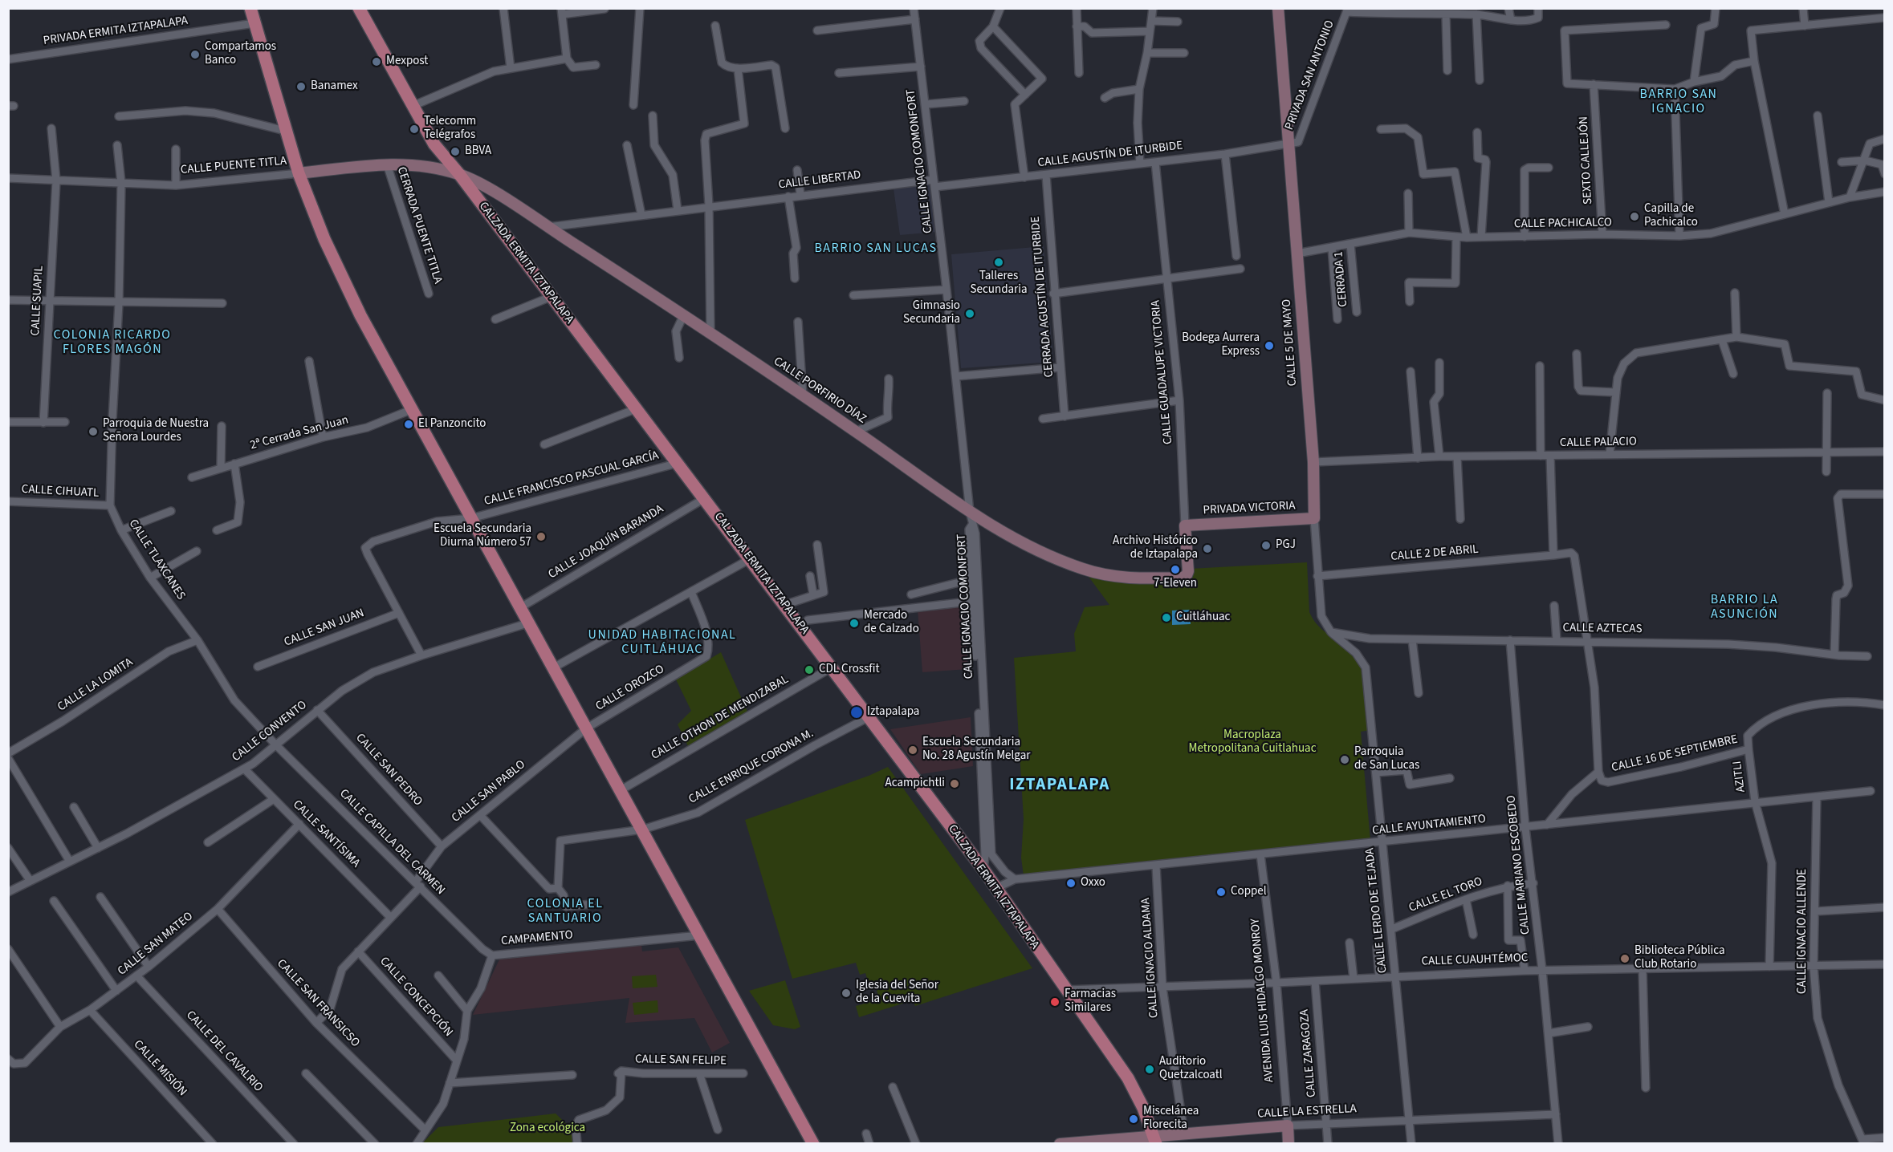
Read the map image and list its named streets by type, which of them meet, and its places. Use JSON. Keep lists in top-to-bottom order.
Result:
{
  "streets": {
    "main road": ["CALZADA ERMITA IZTAPALAPA"],
    "street": [
      "PRIVADA ERMITA IZTAPALAPA",
      "PRIVADA SAN ANTONIO",
      "CALLE AGUSTÍN DE ITURBIDE",
      "SEXTO CALLEJÓN",
      "CALLE IGNACIO COMONFORT",
      "CALLE PUENTE TITLA",
      "CALLE LIBERTAD",
      "CALLE PACHICALCO",
      "CERRADA PUENTE TITLA",
      "CERRADA 1",
      "CERRADA AGUSTÍN DE ITURBIDE",
      "CALLE SUAPIL",
      "CALLE 5 DE MAYO",
      "CALLE GUADALUPE VICTORIA",
      "CALLE PORFIRIO DÍAZ",
      "2ª Cerrada San Juan",
      "CALLE PALACIO",
      "CALLE FRANCISCO PASCUAL GARCÍA",
      "CALLE CIHUATL",
      "PRIVADA VICTORIA",
      "CALLE JOAQUÍN BARANDA",
      "CALLE 2 DE ABRIL",
      "CALLE TLAXCANES",
      "CALLE SAN JUAN",
      "CALLE AZTECAS",
      "CALLE LA LOMITA",
      "CALLE OROZCO",
      "CALLE OTHON DE MENDIZABAL",
      "CALLE CONVENTO",
      "CALLE 16 DE SEPTIEMBRE",
      "CALLE ENRIQUE CORONA M.",
      "CALLE SAN PEDRO",
      "AZITLI",
      "CALLE SAN PABLO",
      "CALLE AYUNTAMIENTO",
      "CALLE SANTÍSIMA",
      "CALLE CAPILLA DEL CARMEN",
      "CALLE MARIANO ESCOBEDO",
      "CALLE EL TORO",
      "CALLE LERDO DE TEJADA",
      "CALLE IGNACIO ALLENDE",
      "CAMPAMENTO",
      "CALLE SAN MATEO",
      "CALLE IGNACIO ALDAMA",
      "CALLE CUAUHTÉMOC",
      "CALLE CONCEPCIÓN",
      "AVENIDA LUIS HIDALGO MONROY",
      "CALLE SAN FRANSICSO",
      "CALLE DEL CAVALRIO",
      "CALLE ZARAGOZA",
      "CALLE SAN FELIPE",
      "CALLE MISIÓN",
      "CALLE LA ESTRELLA"
    ]
  },
  "crossings": [
    ["PRIVADA SAN ANTONIO", "CALLE AGUSTÍN DE ITURBIDE"],
    ["PRIVADA SAN ANTONIO", "CALLE 5 DE MAYO"],
    ["CALLE AGUSTÍN DE ITURBIDE", "CALLE IGNACIO COMONFORT"],
    ["CALLE AGUSTÍN DE ITURBIDE", "CALLE LIBERTAD"],
    ["CALLE AGUSTÍN DE ITURBIDE", "CERRADA AGUSTÍN DE ITURBIDE"],
    ["CALLE AGUSTÍN DE ITURBIDE", "CALLE 5 DE MAYO"],
    ["CALLE AGUSTÍN DE ITURBIDE", "CALLE GUADALUPE VICTORIA"],
    ["SEXTO CALLEJÓN", "CALLE PACHICALCO"],
    ["CALLE IGNACIO COMONFORT", "CALLE LIBERTAD"],
    ["CALLE IGNACIO COMONFORT", "CALZADA ERMITA IZTAPALAPA"],
    ["CALLE IGNACIO COMONFORT", "CALLE PORFIRIO DÍAZ"],
    ["CALLE IGNACIO COMONFORT", "CALLE AYUNTAMIENTO"],
    ["CALLE PUENTE TITLA", "CERRADA PUENTE TITLA"],
    ["CALLE PUENTE TITLA", "CALZADA ERMITA IZTAPALAPA"],
    ["CALLE PUENTE TITLA", "CALLE SUAPIL"],
    ["CALLE PUENTE TITLA", "CALLE PORFIRIO DÍAZ"],
    ["CALLE PUENTE TITLA", "CALLE TLAXCANES"],
    ["CALLE LIBERTAD", "CALLE PORFIRIO DÍAZ"],
    ["CALLE PACHICALCO", "CERRADA 1"],
    ["CALLE PACHICALCO", "CALLE 5 DE MAYO"],
    ["CALZADA ERMITA IZTAPALAPA", "CALLE PORFIRIO DÍAZ"],
    ["CALZADA ERMITA IZTAPALAPA", "CALLE FRANCISCO PASCUAL GARCÍA"],
    ["CALZADA ERMITA IZTAPALAPA", "CALLE JOAQUÍN BARANDA"],
    ["CALZADA ERMITA IZTAPALAPA", "CALLE OTHON DE MENDIZABAL"],
    ["CALZADA ERMITA IZTAPALAPA", "CALLE ENRIQUE CORONA M."],
    ["CALZADA ERMITA IZTAPALAPA", "CALLE CUAUHTÉMOC"],
    ["CALZADA ERMITA IZTAPALAPA", "CALLE LA ESTRELLA"],
    ["CALLE 5 DE MAYO", "CALLE PALACIO"],
    ["CALLE 5 DE MAYO", "PRIVADA VICTORIA"],
    ["CALLE 5 DE MAYO", "CALLE 2 DE ABRIL"],
    ["CALLE 5 DE MAYO", "CALLE AZTECAS"],
    ["CALLE 5 DE MAYO", "CALLE LERDO DE TEJADA"],
    ["CALLE GUADALUPE VICTORIA", "CALLE PORFIRIO DÍAZ"],
    ["CALLE GUADALUPE VICTORIA", "PRIVADA VICTORIA"],
    ["CALLE CIHUATL", "CALLE TLAXCANES"],
    ["CALLE 2 DE ABRIL", "CALLE 16 DE SEPTIEMBRE"],
    ["CALLE TLAXCANES", "CALLE LA LOMITA"],
    ["CALLE TLAXCANES", "CALLE CONVENTO"],
    ["CALLE TLAXCANES", "CALLE CAPILLA DEL CARMEN"],
    ["CALLE AZTECAS", "CALLE 16 DE SEPTIEMBRE"],
    ["CALLE AZTECAS", "CALLE MARIANO ESCOBEDO"],
    ["CALLE AZTECAS", "CALLE LERDO DE TEJADA"],
    ["CALLE OROZCO", "CALLE SAN PABLO"],
    ["CALLE CONVENTO", "CALLE SAN PEDRO"],
    ["CALLE CONVENTO", "CALLE SANTÍSIMA"],
    ["CALLE CONVENTO", "CALLE CAPILLA DEL CARMEN"],
    ["CALLE 16 DE SEPTIEMBRE", "AZITLI"],
    ["CALLE 16 DE SEPTIEMBRE", "CALLE AYUNTAMIENTO"],
    ["CALLE SAN PEDRO", "CALLE SAN PABLO"],
    ["AZITLI", "CALLE AYUNTAMIENTO"],
    ["AZITLI", "CALLE CUAUHTÉMOC"],
    ["CALLE SAN PABLO", "CALLE SANTÍSIMA"],
    ["CALLE SAN PABLO", "CALLE CAPILLA DEL CARMEN"],
    ["CALLE SAN PABLO", "CALLE CONCEPCIÓN"],
    ["CALLE SAN PABLO", "CALLE SAN FRANSICSO"],
    ["CALLE AYUNTAMIENTO", "CALLE MARIANO ESCOBEDO"],
    ["CALLE AYUNTAMIENTO", "CALLE LERDO DE TEJADA"],
    ["CALLE AYUNTAMIENTO", "CALLE IGNACIO ALLENDE"],
    ["CALLE AYUNTAMIENTO", "CALLE IGNACIO ALDAMA"],
    ["CALLE AYUNTAMIENTO", "AVENIDA LUIS HIDALGO MONROY"],
    ["CALLE SANTÍSIMA", "CALLE SAN MATEO"],
    ["CALLE CAPILLA DEL CARMEN", "CAMPAMENTO"],
    ["CALLE MARIANO ESCOBEDO", "CALLE EL TORO"],
    ["CALLE MARIANO ESCOBEDO", "CALLE CUAUHTÉMOC"],
    ["CALLE MARIANO ESCOBEDO", "CALLE LA ESTRELLA"],
    ["CALLE EL TORO", "CALLE LERDO DE TEJADA"],
    ["CALLE LERDO DE TEJADA", "CALLE CUAUHTÉMOC"],
    ["CALLE LERDO DE TEJADA", "CALLE LA ESTRELLA"],
    ["CALLE IGNACIO ALLENDE", "CALLE CUAUHTÉMOC"],
    ["CALLE SAN MATEO", "CALLE SAN FRANSICSO"],
    ["CALLE SAN MATEO", "CALLE DEL CAVALRIO"],
    ["CALLE SAN MATEO", "CALLE MISIÓN"],
    ["CALLE IGNACIO ALDAMA", "CALLE CUAUHTÉMOC"],
    ["CALLE IGNACIO ALDAMA", "CALLE LA ESTRELLA"],
    ["CALLE CUAUHTÉMOC", "AVENIDA LUIS HIDALGO MONROY"],
    ["CALLE CUAUHTÉMOC", "CALLE ZARAGOZA"],
    ["AVENIDA LUIS HIDALGO MONROY", "CALLE LA ESTRELLA"],
    ["CALLE ZARAGOZA", "CALLE LA ESTRELLA"]
  ],
  "districts": [
    "BARRIO SAN IGNACIO",
    "BARRIO SAN LUCAS",
    "COLONIA RICARDO FLORES MAGÓN",
    "BARRIO LA ASUNCIÓN",
    "UNIDAD HABITACIONAL CUITLÁHUAC",
    "IZTAPALAPA",
    "COLONIA EL SANTUARIO"
  ],
  "parks": ["Macroplaza Metropolitana Cuitlahuac", "Zona ecológica"],
  "places": [
    "Compartamos Banco",
    "Mexpost",
    "Banamex",
    "Telecomm Telégrafos",
    "BBVA",
    "Capilla de Pachicalco",
    "Talleres Secundaria",
    "Gimnasio Secundaria",
    "Bodega Aurrera Express",
    "El Panzoncito",
    "Parroquia de Nuestra Señora Lourdes",
    "Escuela Secundaria Diurna Número 57",
    "PGJ",
    "Archivo Histórico de Iztapalapa",
    "7-Eleven",
    "Cuitláhuac",
    "Mercado de Calzado",
    "CDL Crossfit",
    "Iztapalapa",
    "Escuela Secundaria No. 28 Agustín Melgar",
    "Parroquia de San Lucas",
    "Acampichtli",
    "Oxxo",
    "Coppel",
    "Biblioteca Pública Club Rotario",
    "Iglesia del Señor de la Cuevita",
    "Farmacias Similares",
    "Auditorio Quetzalcoatl",
    "Miscelánea Florecita"
  ]
}
